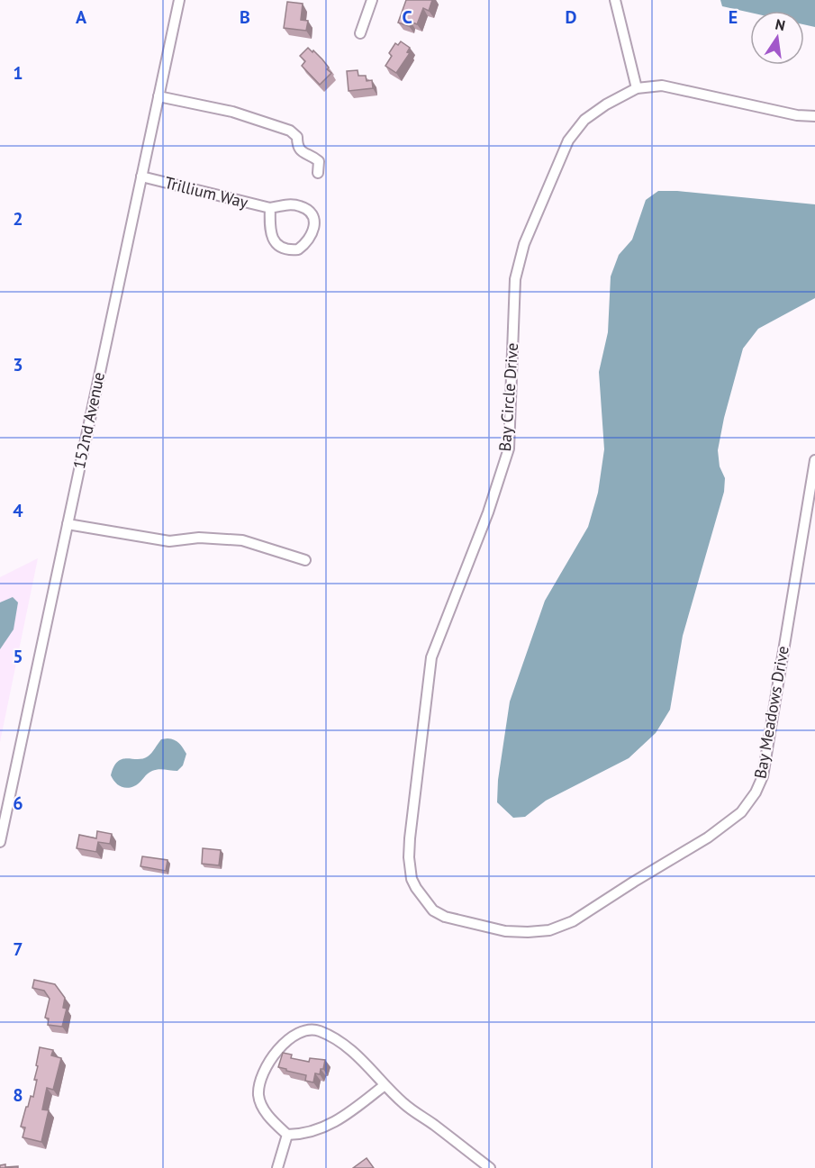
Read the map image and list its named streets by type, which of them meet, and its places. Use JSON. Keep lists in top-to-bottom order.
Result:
{
  "streets": {
    "street": [
      "Trillium Way",
      "Bay Circle Drive",
      "152nd Avenue",
      "Bay Meadows Drive"
    ]
  },
  "crossings": [
    ["Trillium Way", "152nd Avenue"],
    ["Bay Circle Drive", "Bay Meadows Drive"]
  ],
  "north": "top",
  "grid": {
    "columns": [
      "A",
      "B",
      "C",
      "D",
      "E"
    ],
    "rows": [
      "1",
      "2",
      "3",
      "4",
      "5",
      "6",
      "7",
      "8"
    ]
  }
}
